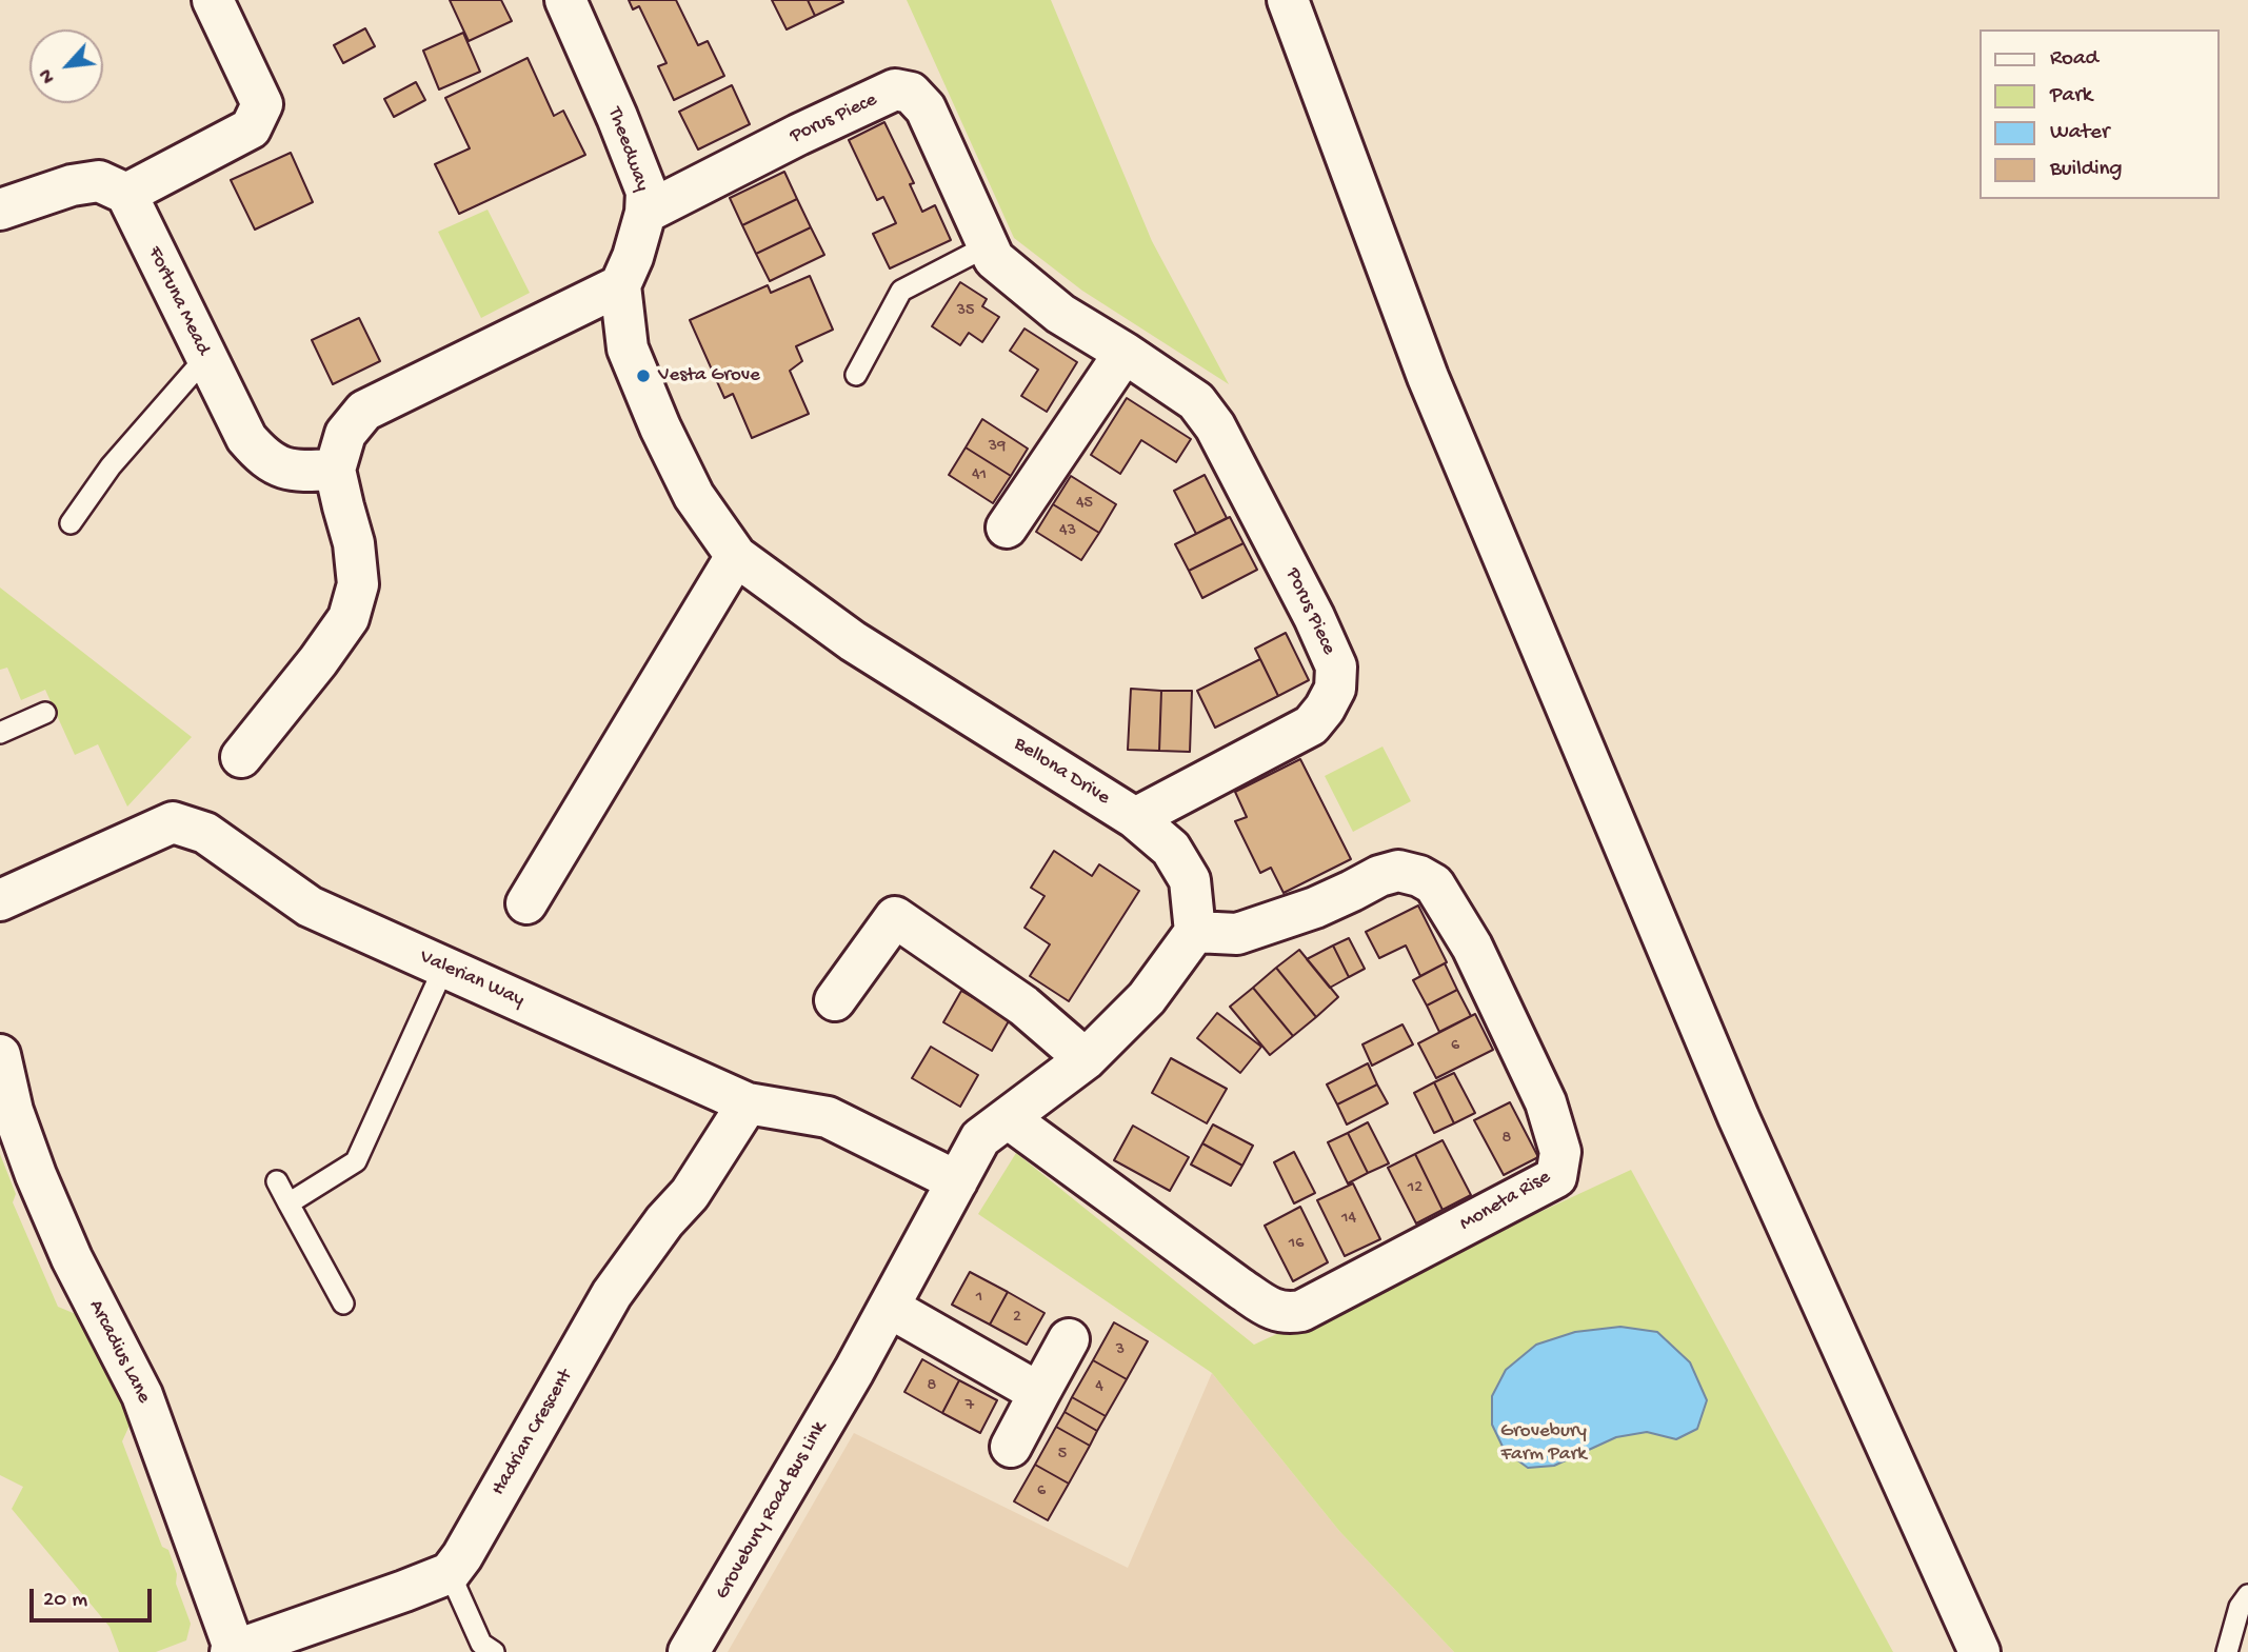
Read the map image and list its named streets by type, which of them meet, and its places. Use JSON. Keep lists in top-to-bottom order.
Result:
{
  "streets": {
    "main road": [
      "Porus Piece",
      "Theedway",
      "Fortuna Mead",
      "Bellona Drive",
      "Valerian Way",
      "Moneta Rise",
      "Arcadius Lane",
      "Hadrian Crescent",
      "Grovebury Road Bus Link"
    ]
  },
  "crossings": [
    ["Porus Piece", "Theedway"],
    ["Porus Piece", "Bellona Drive"],
    ["Theedway", "Bellona Drive"],
    ["Bellona Drive", "Moneta Rise"],
    ["Valerian Way", "Hadrian Crescent"],
    ["Valerian Way", "Grovebury Road Bus Link"],
    ["Moneta Rise", "Grovebury Road Bus Link"]
  ],
  "parks": ["Grovebury Farm Park"],
  "places": ["Vesta Grove"],
  "house_numbers": [
    "35",
    "39",
    "41",
    "45",
    "43",
    "6",
    "8",
    "12",
    "14",
    "16",
    "1",
    "2",
    "3",
    "8",
    "4",
    "7",
    "5",
    "6"
  ],
  "legend": [
    "Road",
    "Park",
    "Water",
    "Building"
  ],
  "scale_bar": "20 m",
  "north": "bottom left"
}
